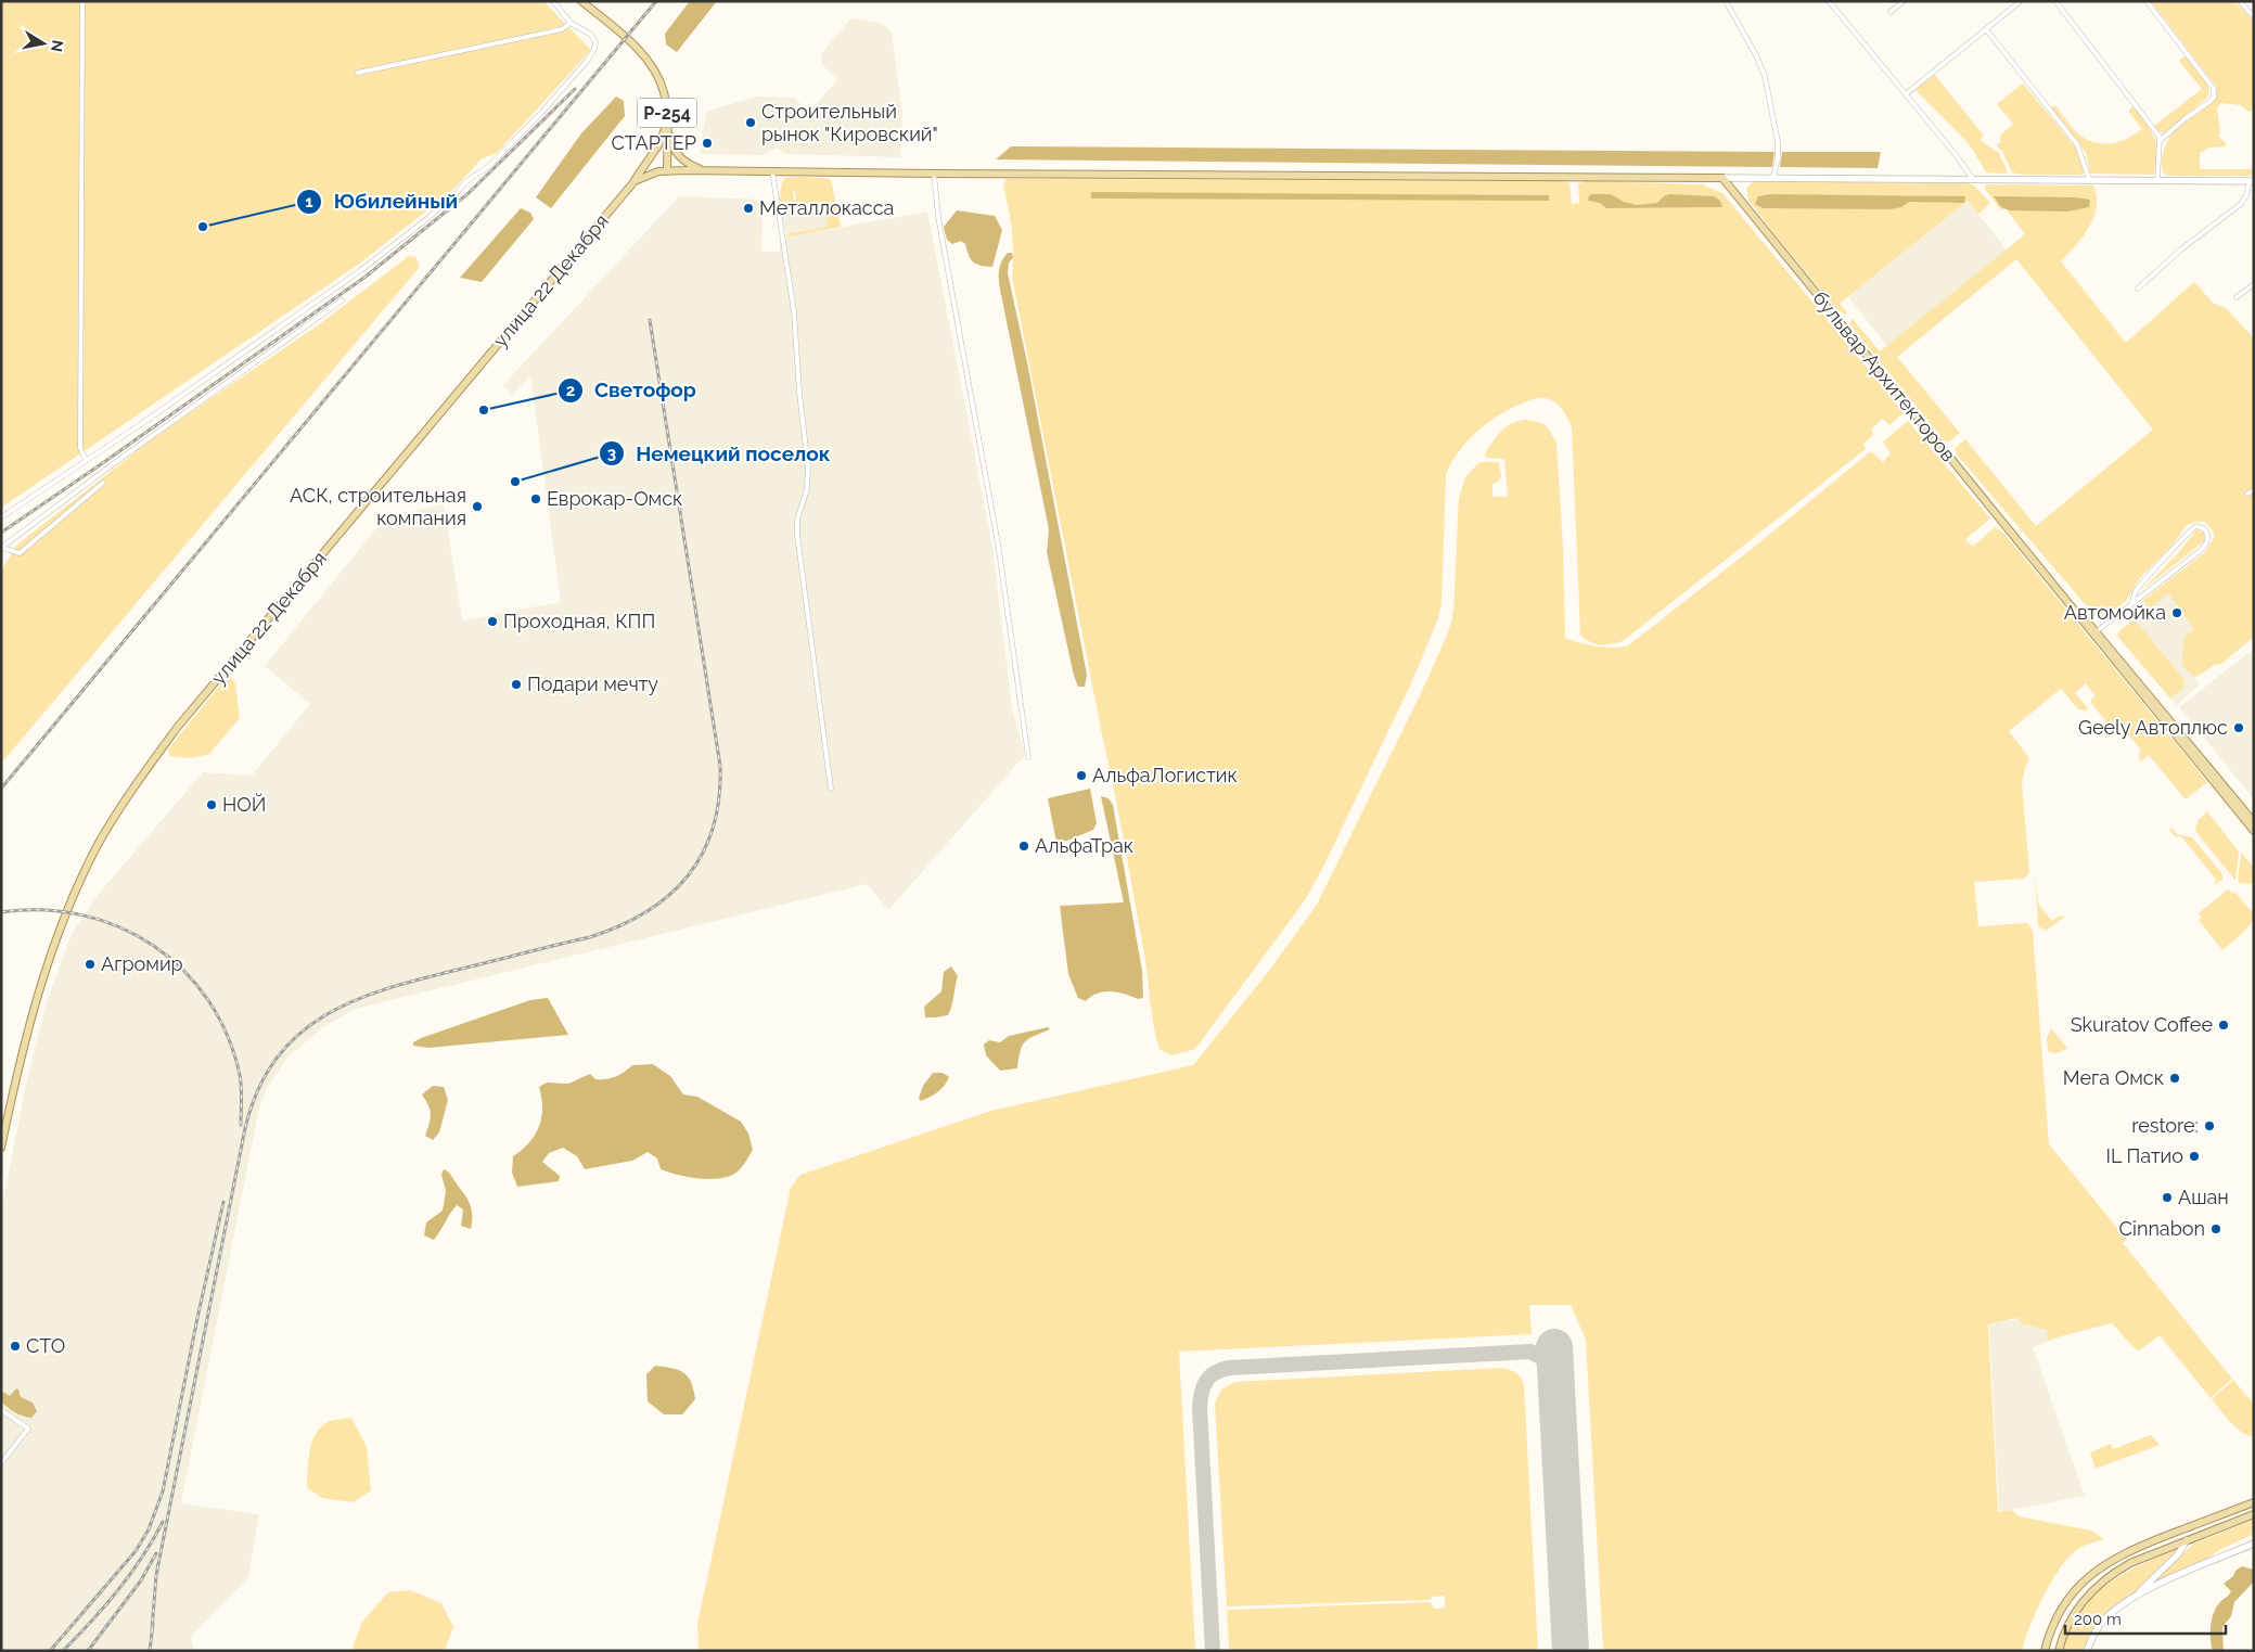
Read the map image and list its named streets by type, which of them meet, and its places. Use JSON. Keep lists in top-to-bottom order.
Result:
{
  "streets": {
    "main road": ["Р-254", "улица 22 Декабря", "бульвар Архитекторов"]
  },
  "crossings": [
    ["Р-254", "улица 22 Декабря"],
    ["улица 22 Декабря", "бульвар Архитекторов"]
  ],
  "places": [
    "Строительный рынок \"Кировский\"",
    "СТАРТЕР",
    "Металлокасса",
    "Юбилейный",
    "Светофор",
    "Немецкий поселок",
    "Еврокар-Омск",
    "АСК, строительная компания",
    "Автомойка",
    "Проходная, КПП",
    "Подари мечту",
    "Geely Автоплюс",
    "АльфаЛогистик",
    "НОЙ",
    "АльфаТрак",
    "Агромир",
    "Skuratov Coffee",
    "Мега Омск",
    "restore:",
    "IL Патио",
    "Ашан",
    "Cinnabon",
    "СТО"
  ],
  "scale_bar": "200 m",
  "north": "right"
}
